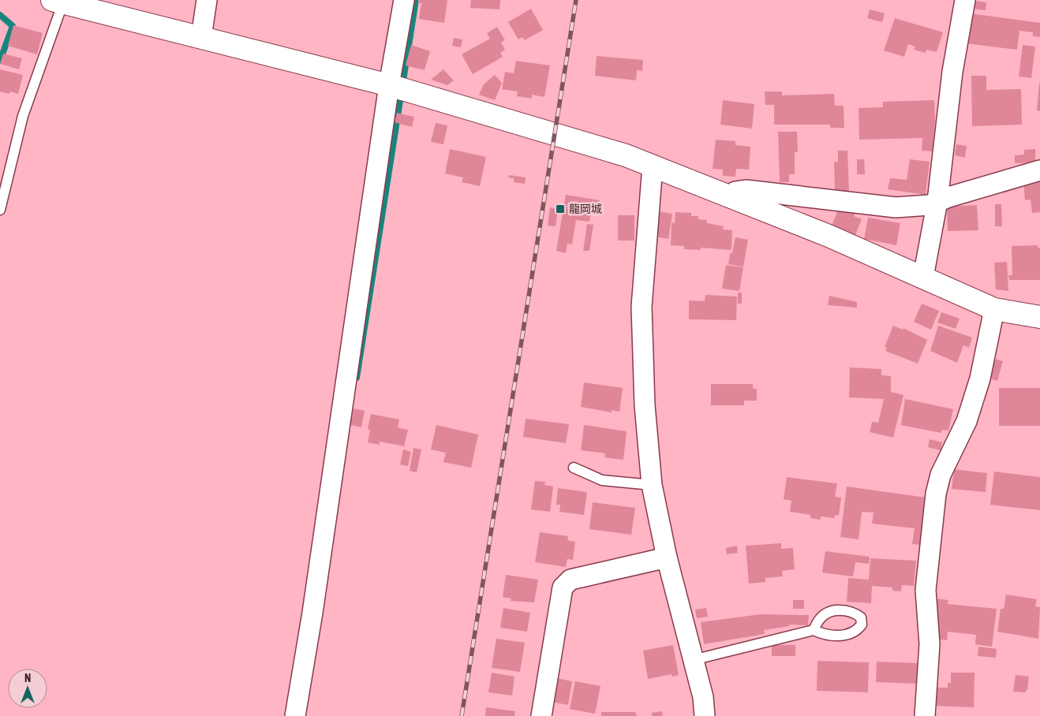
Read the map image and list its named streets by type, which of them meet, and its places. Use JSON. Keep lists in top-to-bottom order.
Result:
{
  "places": {
    "transit": ["龍岡城"]
  },
  "north": "top"
}
